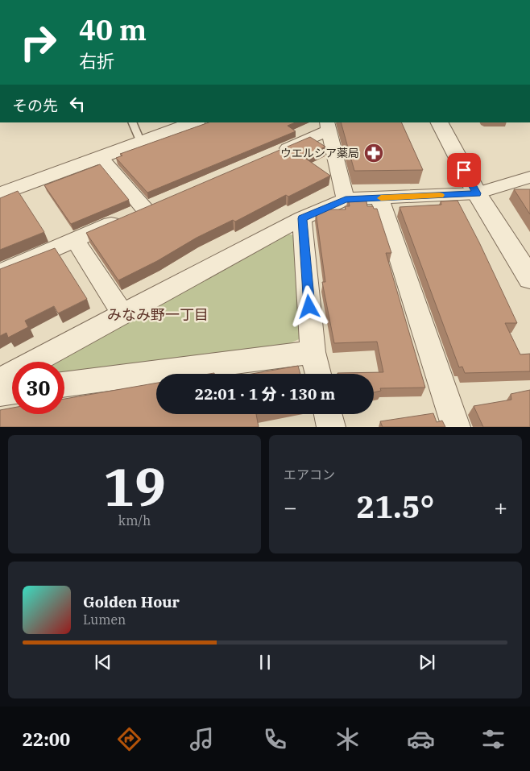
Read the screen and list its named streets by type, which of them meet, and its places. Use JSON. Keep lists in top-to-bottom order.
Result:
{
  "districts": ["みなみ野一丁目"],
  "places": {
    "pharmacy": ["ウエルシア薬局"]
  },
  "page": {
    "turn": ["40 m", "右折"],
    "then": "その先",
    "limit": "30",
    "trip": "22:01 · 1 分 · 130 m",
    "tile": [
      ["19", "km/h"],
      "エアコン"
    ],
    "heat": ["−", "21.5°", "+"],
    "song": ["Golden Hour", "Lumen"],
    "tabs": "22:00"
  }
}
